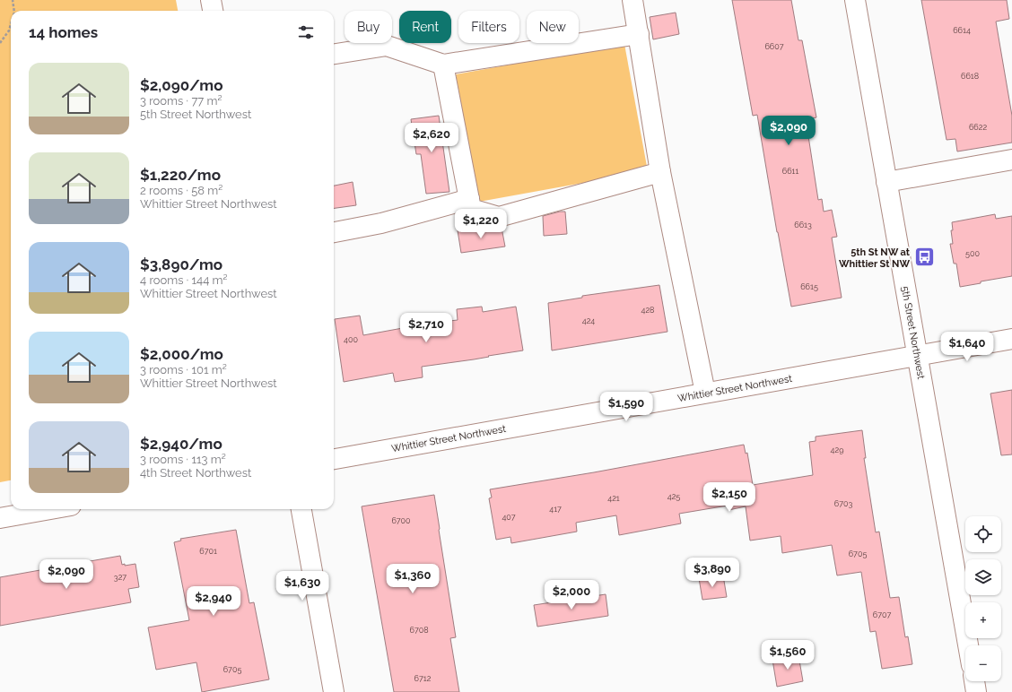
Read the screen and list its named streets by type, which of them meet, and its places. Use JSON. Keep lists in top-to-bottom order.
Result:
{
  "streets": {
    "street": ["5th Street Northwest", "Whittier Street Northwest"]
  },
  "crossings": [
    ["5th Street Northwest", "Whittier Street Northwest"]
  ],
  "places": {
    "bus stop": ["5th St NW at Whittier St NW"]
  },
  "house_numbers": [
    "6614",
    "6607",
    "6618",
    "6622",
    "6611",
    "6613",
    "500",
    "6615",
    "428",
    "424",
    "400",
    "429",
    "425",
    "421",
    "6703",
    "417",
    "407",
    "6700",
    "6701",
    "6705",
    "327",
    "6707",
    "6708",
    "6705",
    "6712"
  ],
  "page": {
    "chip": [
      "Buy",
      "Rent",
      "Filters",
      "New"
    ],
    "heading": "14 homes",
    "list": [
      {
        "name": "$2,090/mo",
        "note": "3 rooms · 77 m² · 5th Street Northwest"
      },
      {
        "name": "$1,220/mo",
        "note": "2 rooms · 58 m² · Whittier Street Northwest"
      },
      {
        "name": "$3,890/mo",
        "note": "4 rooms · 144 m² · Whittier Street Northwest"
      },
      {
        "name": "$2,000/mo",
        "note": "3 rooms · 101 m² · Whittier Street Northwest"
      },
      {
        "name": "$2,940/mo",
        "note": "3 rooms · 113 m² · 4th Street Northwest"
      }
    ],
    "price": [
      "$2,090",
      "$2,620",
      "$1,220",
      "$2,710",
      "$1,640",
      "$1,590",
      "$2,150",
      "$3,890",
      "$2,090",
      "$1,360",
      "$1,630",
      "$2,000",
      "$2,940",
      "$1,560"
    ],
    "map_buttons": ["+", "−"]
  }
}
